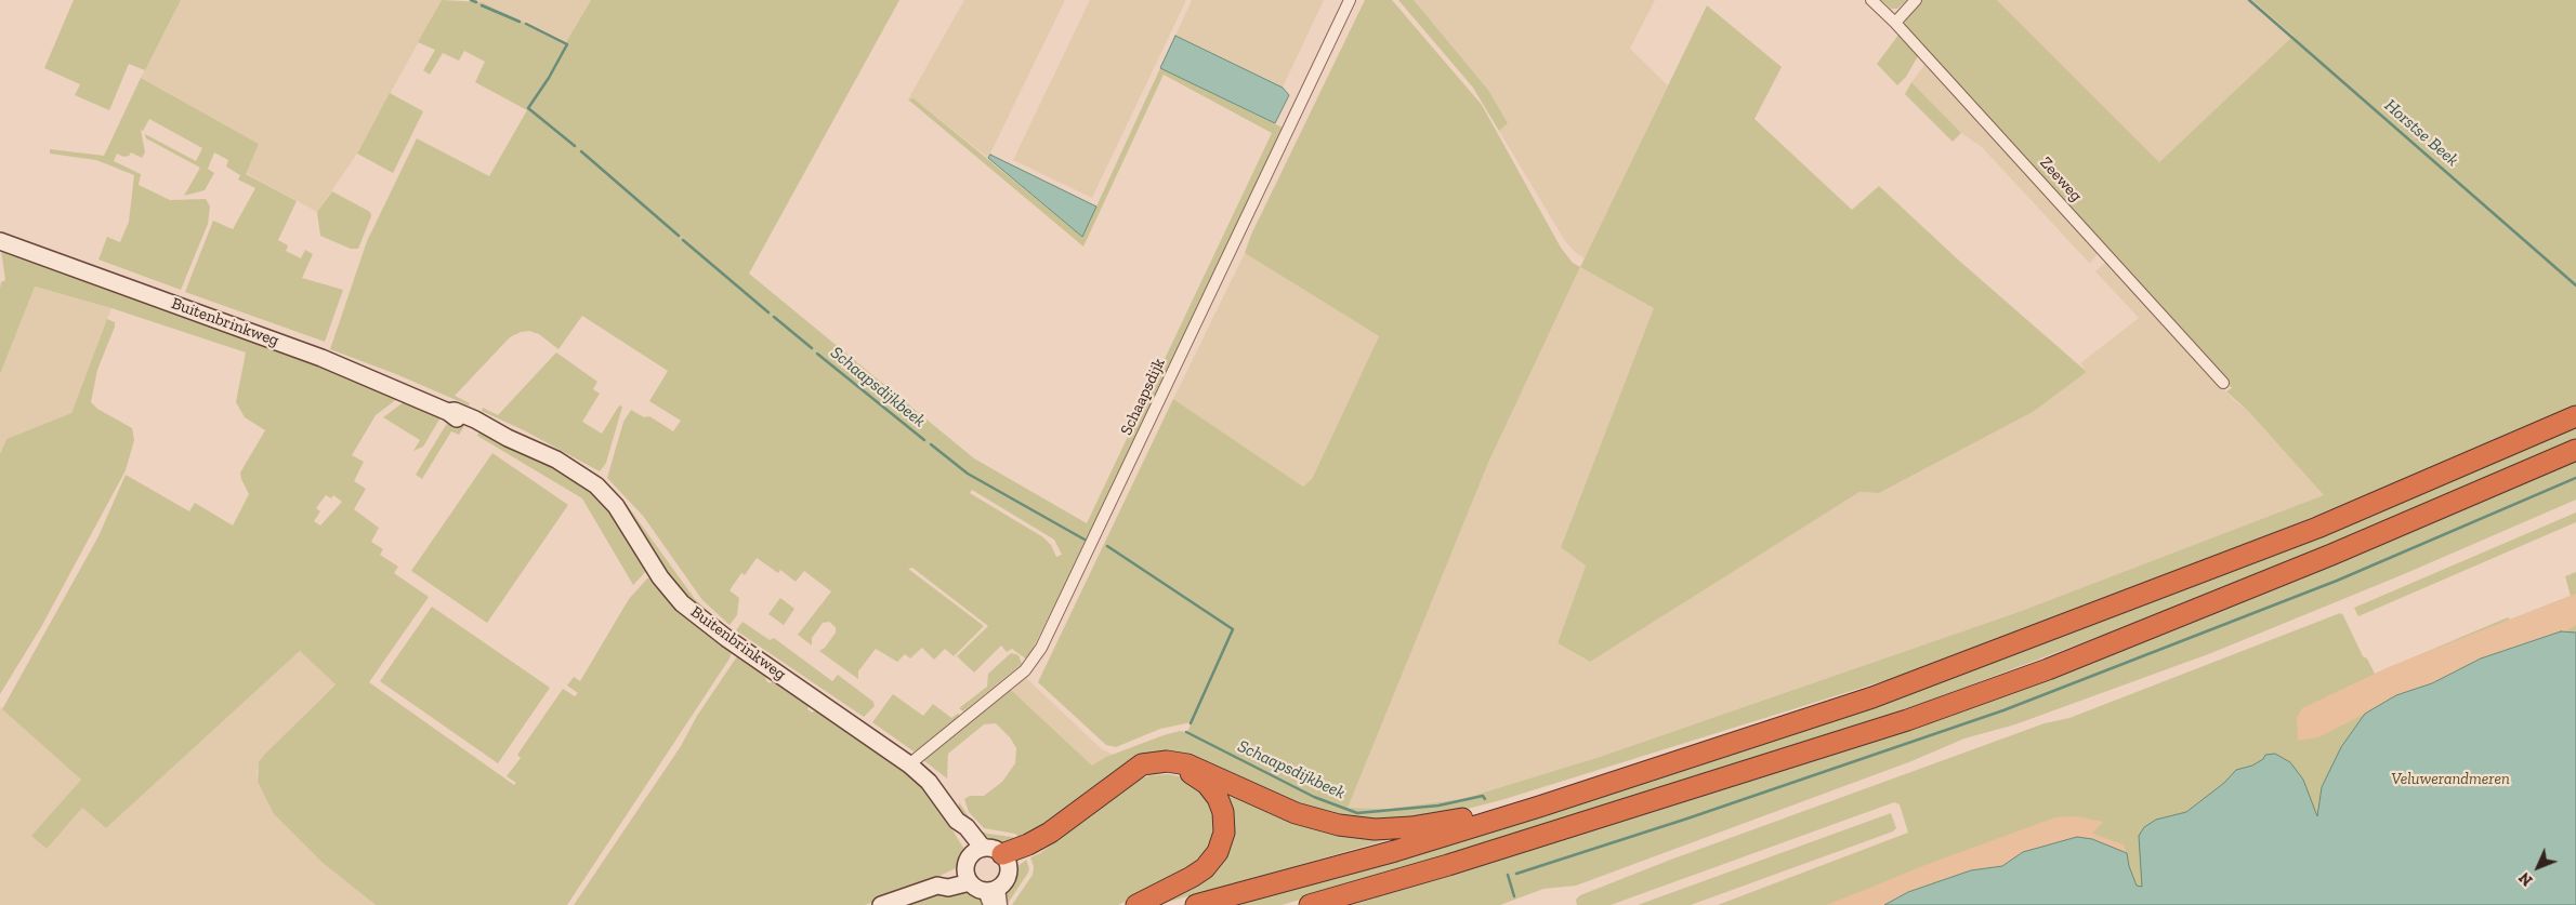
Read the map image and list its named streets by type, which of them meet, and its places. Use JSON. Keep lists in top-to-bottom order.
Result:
{
  "streets": {
    "main road": ["Buitenbrinkweg"],
    "street": ["Zeeweg", "Schaapsdijk"]
  },
  "crossings": [
    ["Buitenbrinkweg", "Schaapsdijk"]
  ],
  "water": ["Horstse Beek", "Schaapsdijkbeek"],
  "parks": ["Veluwerandmeren"],
  "north": "bottom left"
}
